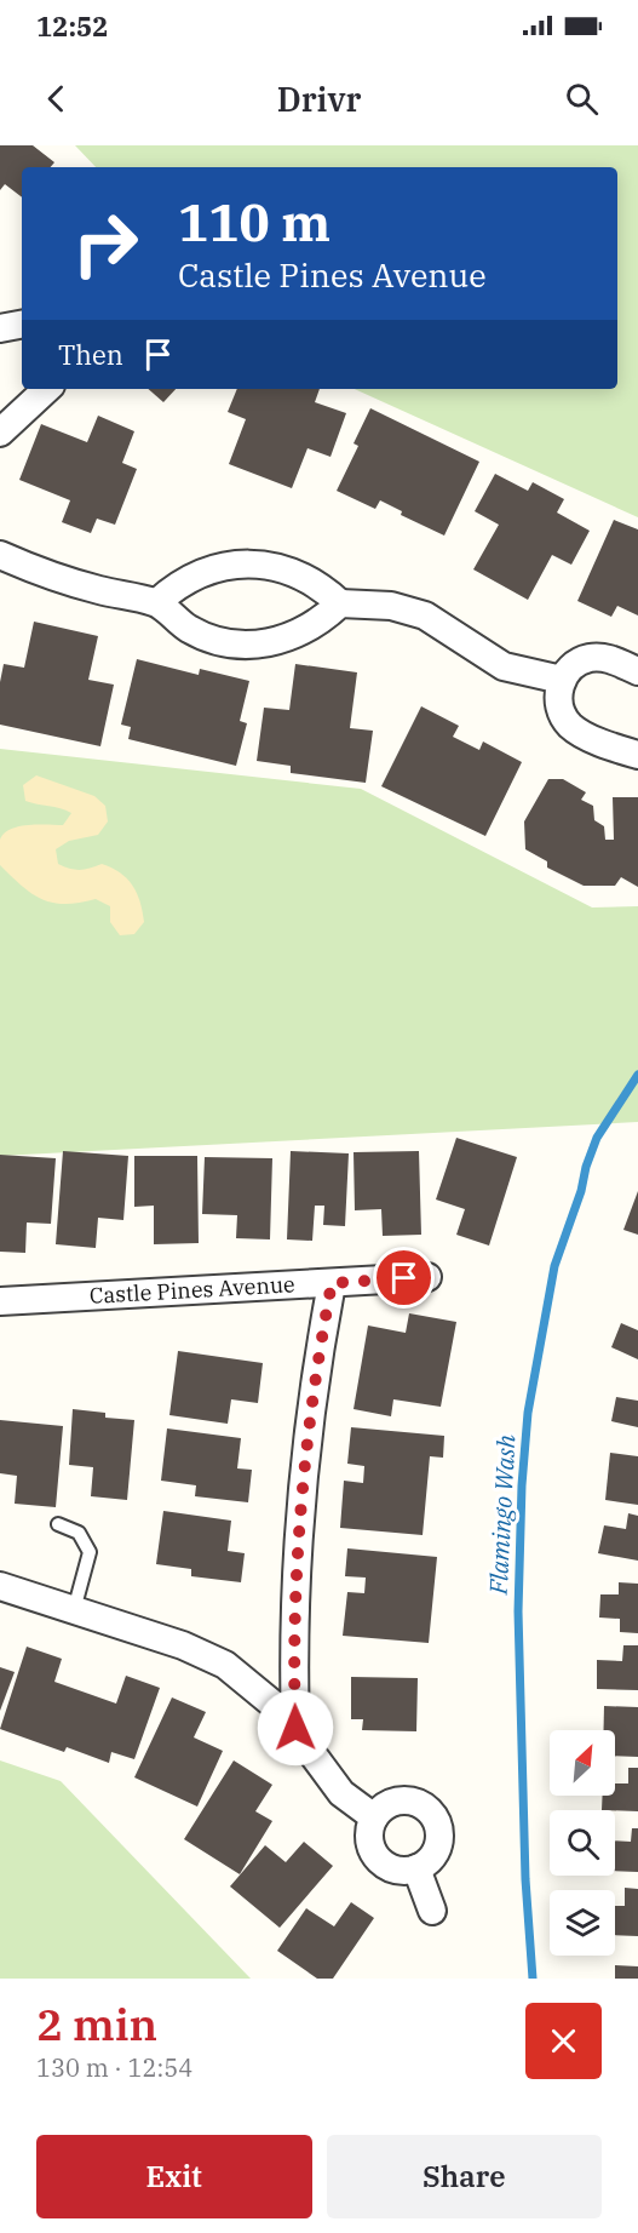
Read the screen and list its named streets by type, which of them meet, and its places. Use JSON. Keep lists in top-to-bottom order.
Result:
{
  "streets": {
    "street": ["Castle Pines Avenue"]
  },
  "water": ["Flamingo Wash"],
  "north": "top right",
  "page": {
    "status": "12:52",
    "header": "Drivr",
    "turn": ["110 m", "Castle Pines Avenue"],
    "then": "Then",
    "heading": ["2 min", "130 m · 12:54"],
    "buttons": ["Exit", "Share"]
  }
}
